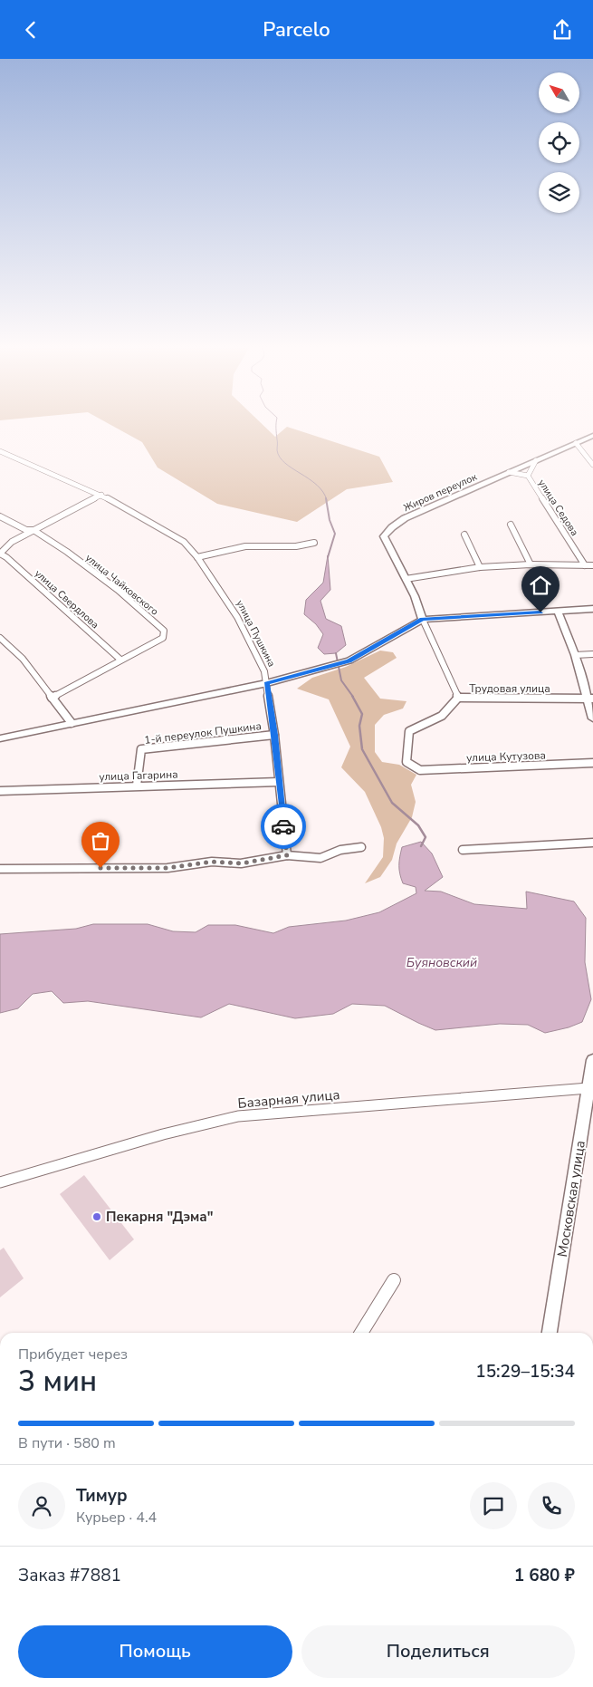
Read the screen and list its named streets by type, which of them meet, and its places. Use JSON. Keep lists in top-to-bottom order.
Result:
{
  "streets": {
    "street": [
      "Жиров переулок",
      "улица Седова",
      "улица Чайковского",
      "улица Свердлова",
      "улица Пушкина",
      "Трудовая улица",
      "1-й переулок Пушкина",
      "улица Кутузова",
      "улица Гагарина",
      "Базарная улица",
      "Московская улица"
    ]
  },
  "crossings": [
    ["Жиров переулок", "улица Седова"],
    ["Жиров переулок", "Трудовая улица"],
    ["улица Чайковского", "улица Свердлова"],
    ["1-й переулок Пушкина", "улица Гагарина"],
    ["Базарная улица", "Московская улица"]
  ],
  "water": ["Буяновский"],
  "places": ["Пекарня \"Дэма\""],
  "north": "top left",
  "page": {
    "header": "Parcelo",
    "heading": ["3 мин", "Прибудет через", "15:29–15:34"],
    "panel": [
      "Тимур",
      "Курьер · 4.4",
      "Заказ #7881",
      "1 680 ₽"
    ],
    "bar": "В пути · 580 m",
    "buttons": ["Помощь", "Поделиться"]
  }
}
